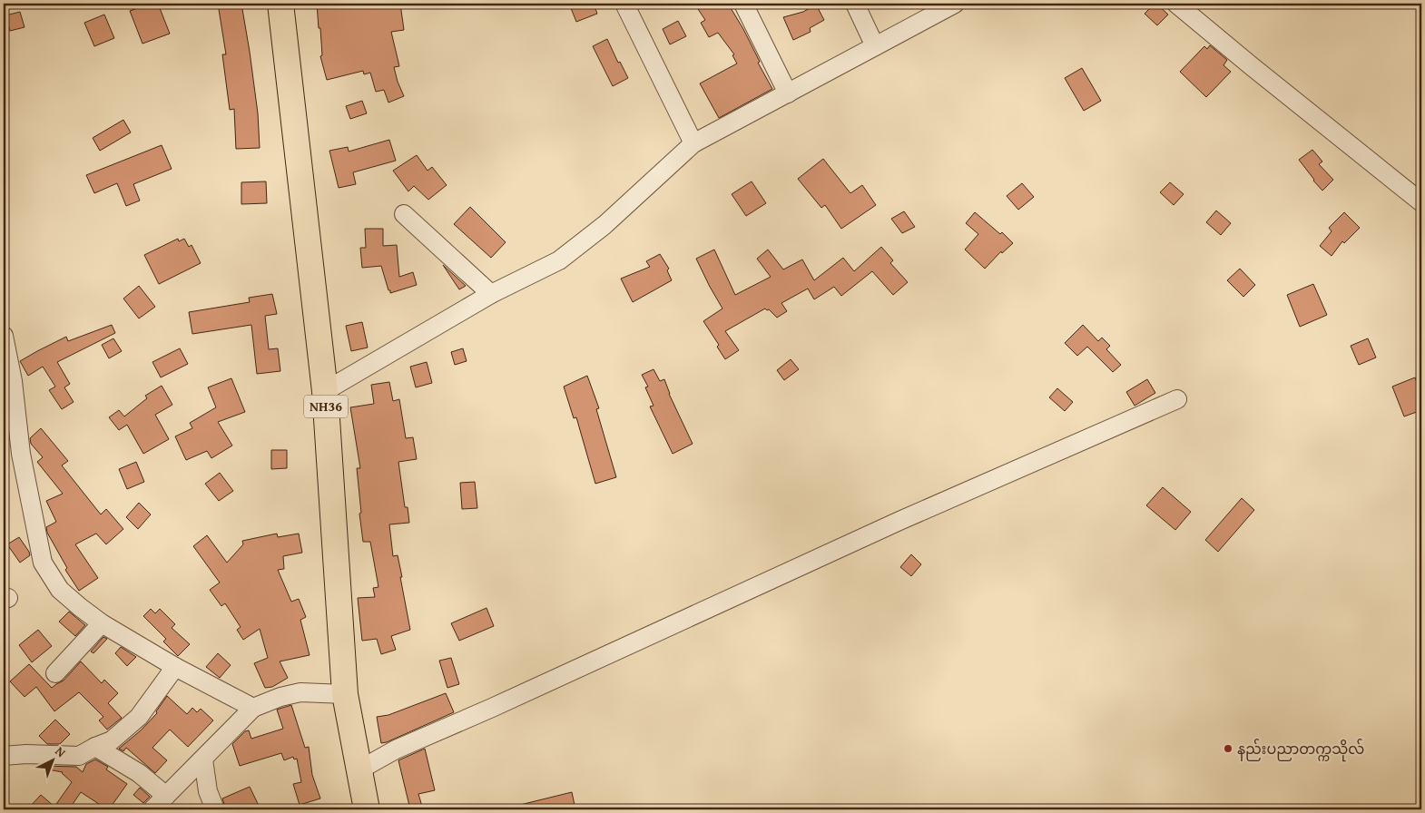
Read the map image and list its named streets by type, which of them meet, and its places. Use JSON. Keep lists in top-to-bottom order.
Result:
{
  "streets": {
    "highway": ["NH36"]
  },
  "places": ["နည်းပညာတက္ကသိုလ်"],
  "north": "top right"
}
